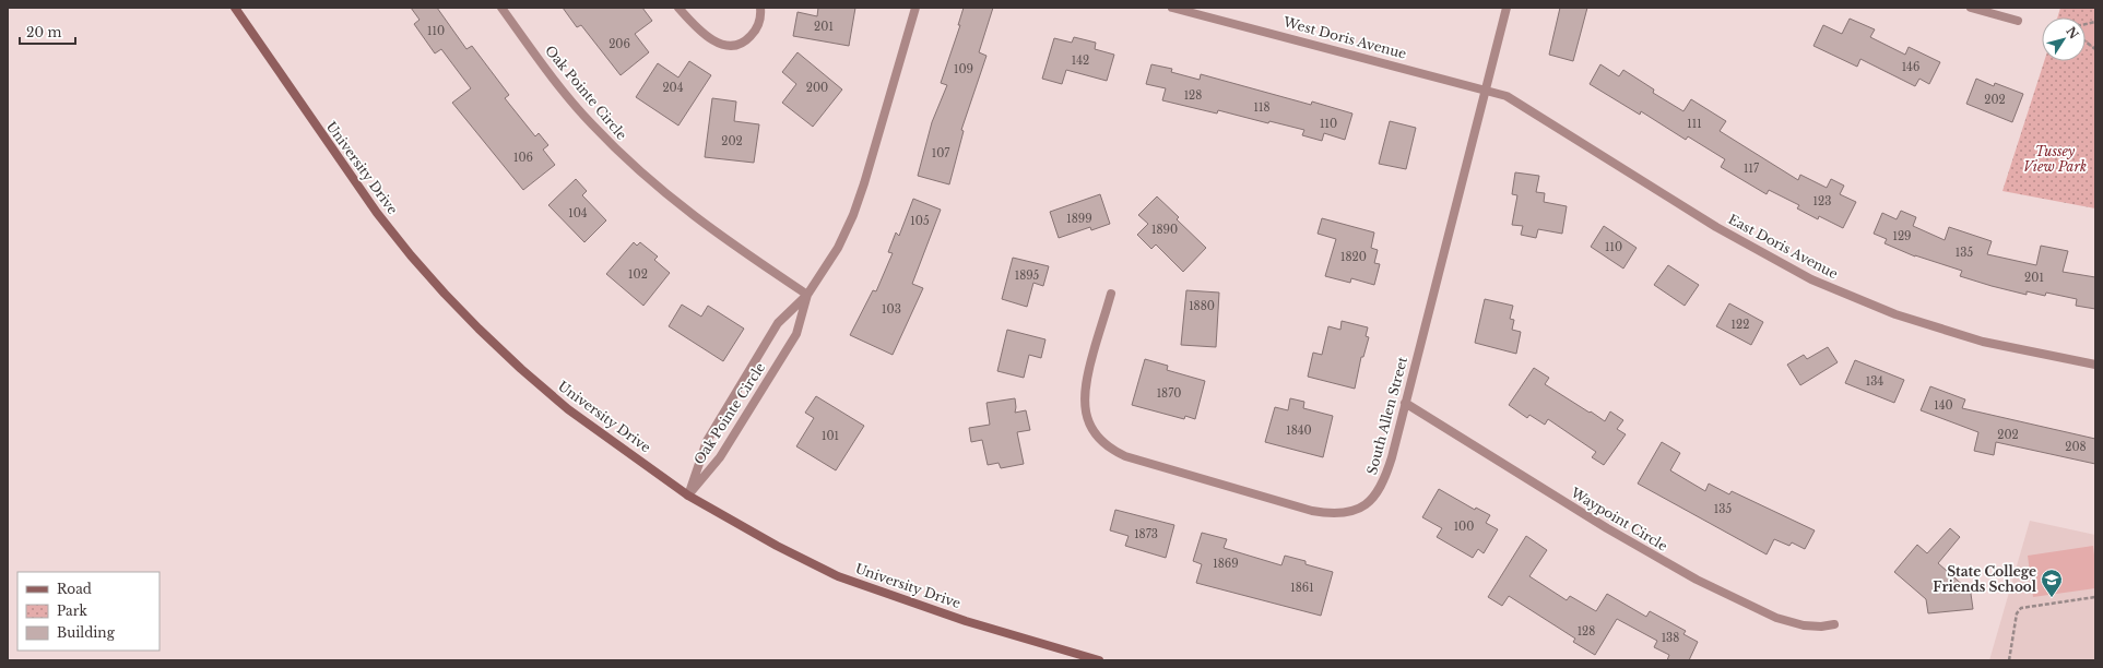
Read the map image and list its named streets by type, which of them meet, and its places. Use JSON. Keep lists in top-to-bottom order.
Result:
{
  "streets": {
    "main road": ["University Drive"],
    "street": [
      "West Doris Avenue",
      "Oak Pointe Circle",
      "East Doris Avenue",
      "South Allen Street",
      "Waypoint Circle"
    ]
  },
  "crossings": [
    ["West Doris Avenue", "East Doris Avenue"],
    ["West Doris Avenue", "South Allen Street"],
    ["Oak Pointe Circle", "University Drive"],
    ["East Doris Avenue", "South Allen Street"],
    ["South Allen Street", "Waypoint Circle"]
  ],
  "parks": ["Tussey View Park"],
  "places": {
    "school or university": ["State College Friends School"]
  },
  "house_numbers": [
    "201",
    "110",
    "206",
    "142",
    "146",
    "109",
    "204",
    "200",
    "128",
    "202",
    "118",
    "110",
    "111",
    "202",
    "107",
    "106",
    "117",
    "123",
    "104",
    "1899",
    "105",
    "1890",
    "129",
    "110",
    "135",
    "1820",
    "102",
    "1895",
    "201",
    "1880",
    "103",
    "122",
    "134",
    "1870",
    "140",
    "1840",
    "202",
    "101",
    "208",
    "135",
    "100",
    "1873",
    "1869",
    "1861",
    "128",
    "138"
  ],
  "legend": ["Road", "Park", "Building"],
  "scale_bar": "20 m",
  "north": "top right"
}
